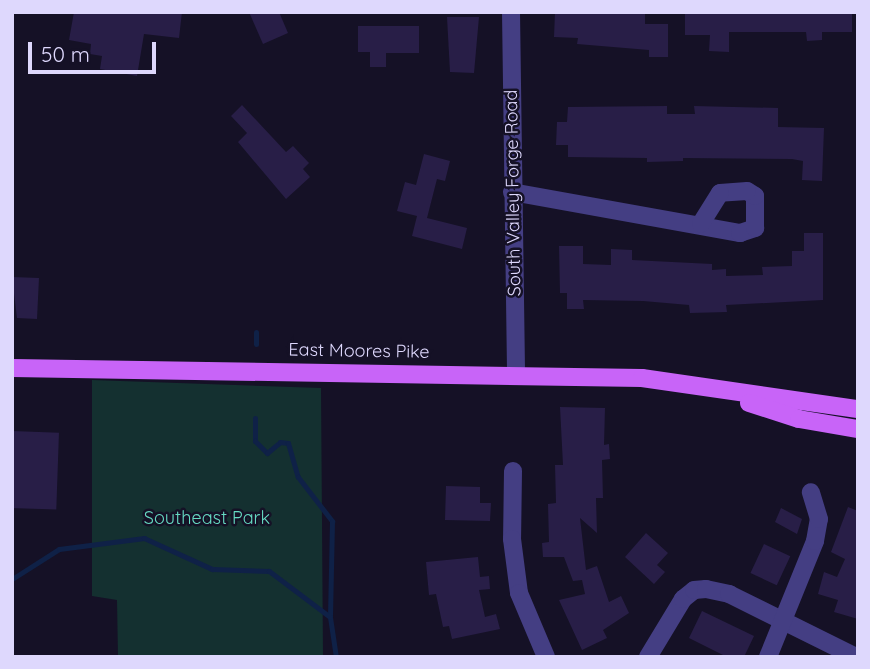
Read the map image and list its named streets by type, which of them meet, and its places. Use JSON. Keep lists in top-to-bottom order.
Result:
{
  "streets": {
    "main road": ["East Moores Pike"],
    "street": ["South Valley Forge Road"]
  },
  "crossings": [
    ["South Valley Forge Road", "East Moores Pike"]
  ],
  "parks": ["Southeast Park"],
  "scale_bar": "50 m"
}
